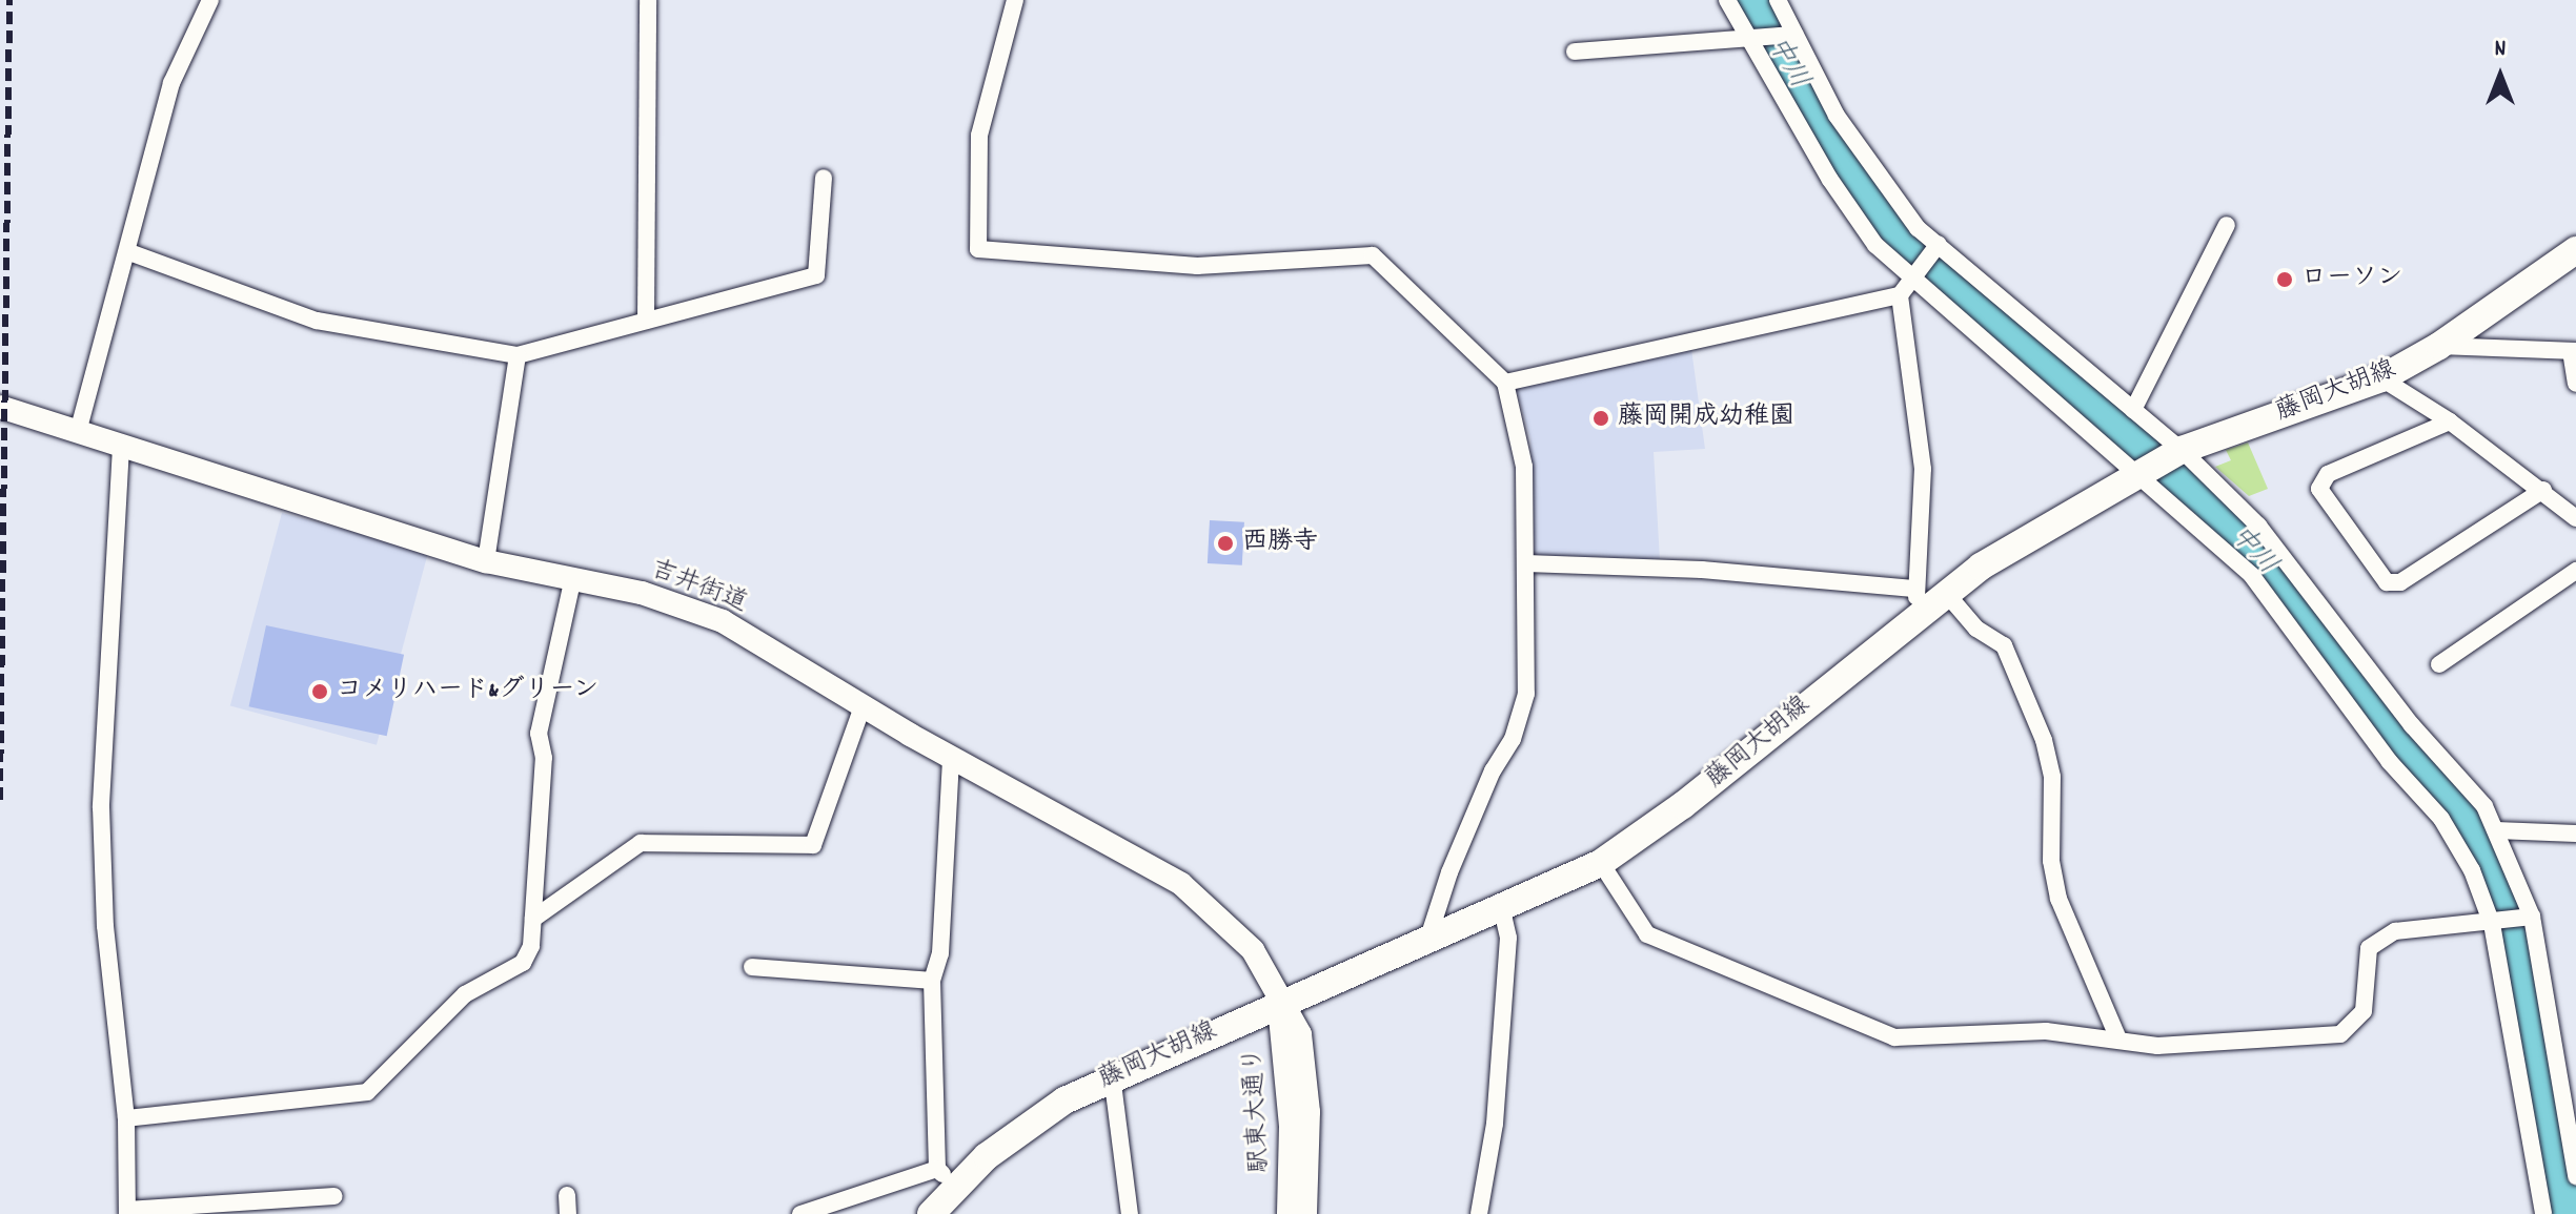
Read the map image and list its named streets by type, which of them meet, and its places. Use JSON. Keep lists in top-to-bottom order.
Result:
{
  "streets": {
    "main road": ["藤岡大胡線", "吉井街道", "駅東大通り"]
  },
  "crossings": [
    ["藤岡大胡線", "吉井街道"],
    ["藤岡大胡線", "駅東大通り"],
    ["吉井街道", "駅東大通り"]
  ],
  "water": ["中川"],
  "places": [
    "ローソン",
    "藤岡開成幼稚園",
    "西勝寺",
    "コメリハード&グリーン"
  ],
  "north": "top"
}
